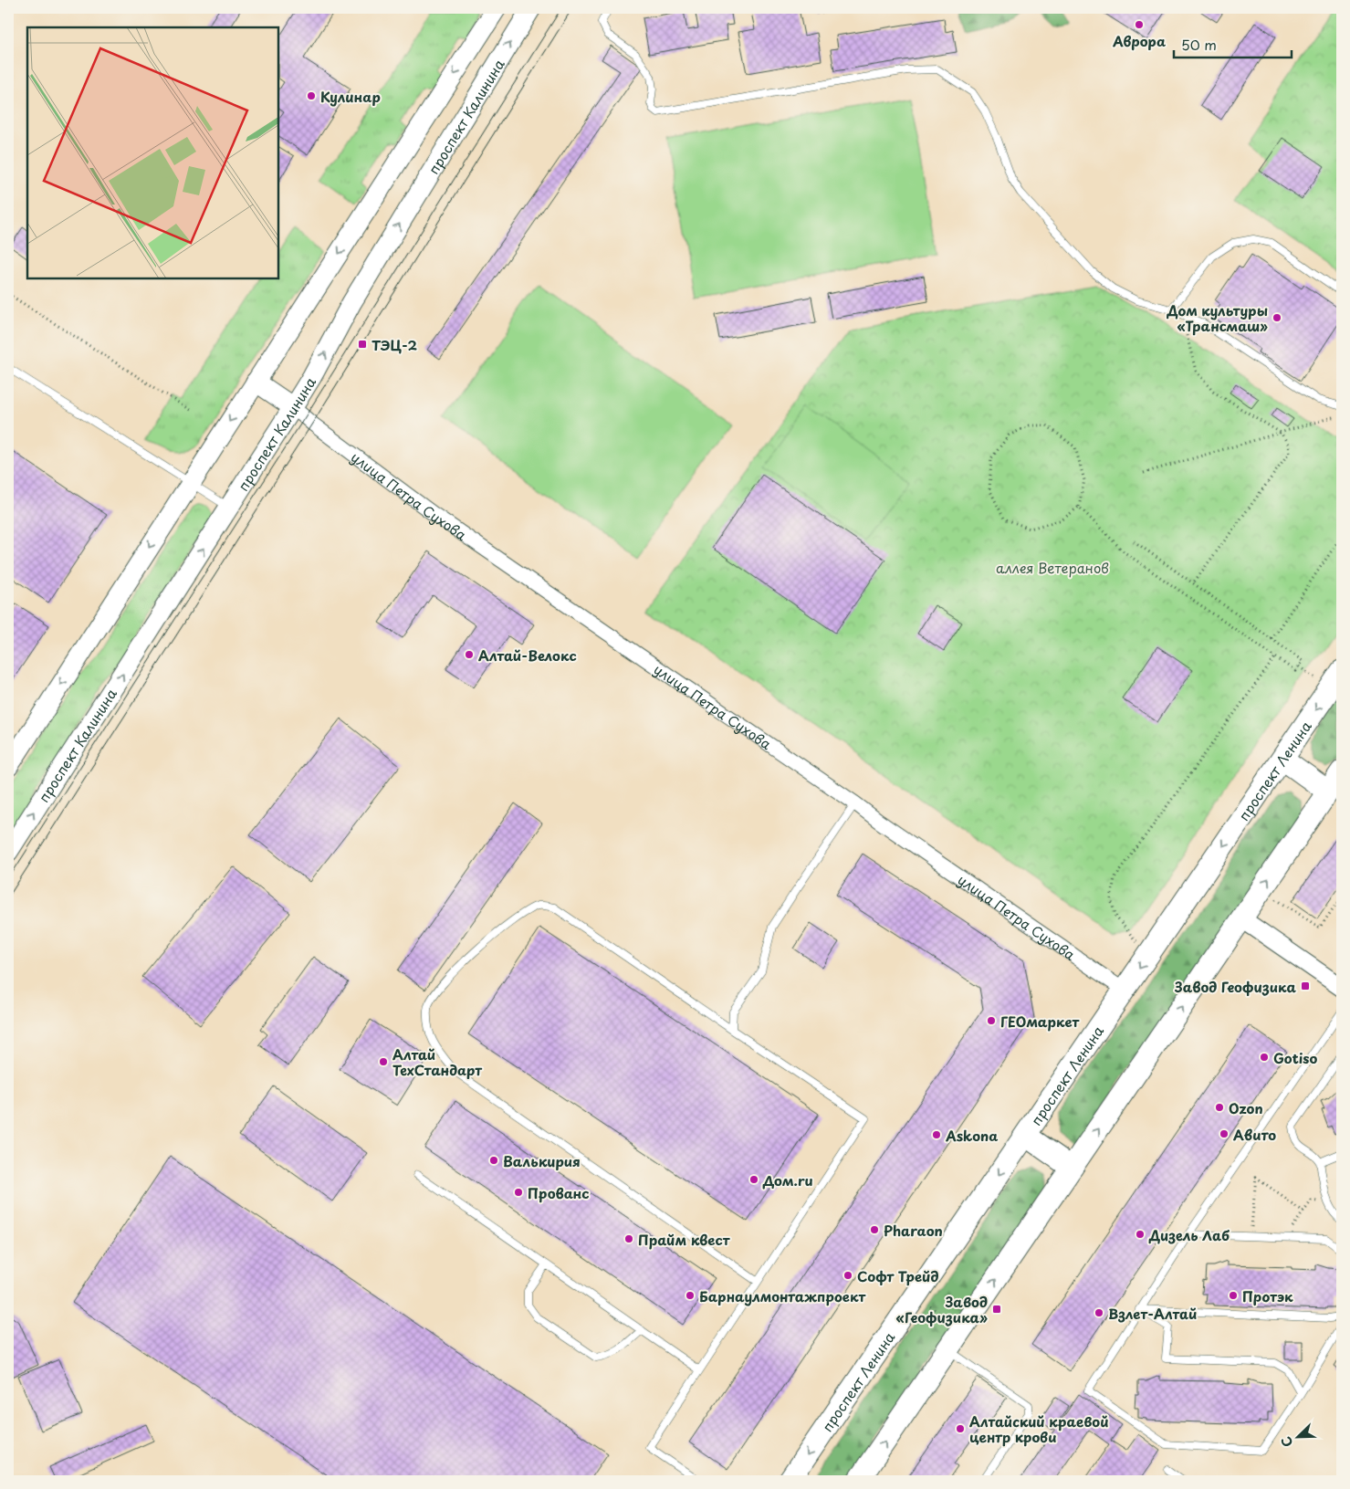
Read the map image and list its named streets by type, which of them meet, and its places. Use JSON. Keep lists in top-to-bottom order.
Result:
{
  "streets": {
    "main road": ["проспект Калинина", "проспект Ленина"],
    "street": ["улица Петра Сухова"]
  },
  "crossings": [
    ["проспект Калинина", "улица Петра Сухова"],
    ["улица Петра Сухова", "проспект Ленина"]
  ],
  "parks": ["аллея Ветеранов"],
  "places": {
    "other": [
      "Аврора",
      "Кулинар",
      "Дом культуры «Трансмаш»",
      "Алтай-Велокс",
      "ГЕОмаркет",
      "Gotiso",
      "Алтай ТехСтандарт",
      "Ozon",
      "Авито",
      "Askona",
      "Валькирия",
      "Дом.ru",
      "Прованс",
      "Pharaon",
      "Дизель Лаб",
      "Прайм квест",
      "Софт Трейд",
      "Барнаулмонтажпроект",
      "Протэк",
      "Взлет-Алтай",
      "Алтайский краевой центр крови"
    ],
    "transit": ["ТЭЦ-2", "Завод Геофизика", "Завод «Геофизика»"]
  },
  "scale_bar": "50 m",
  "north": "bottom left"
}
